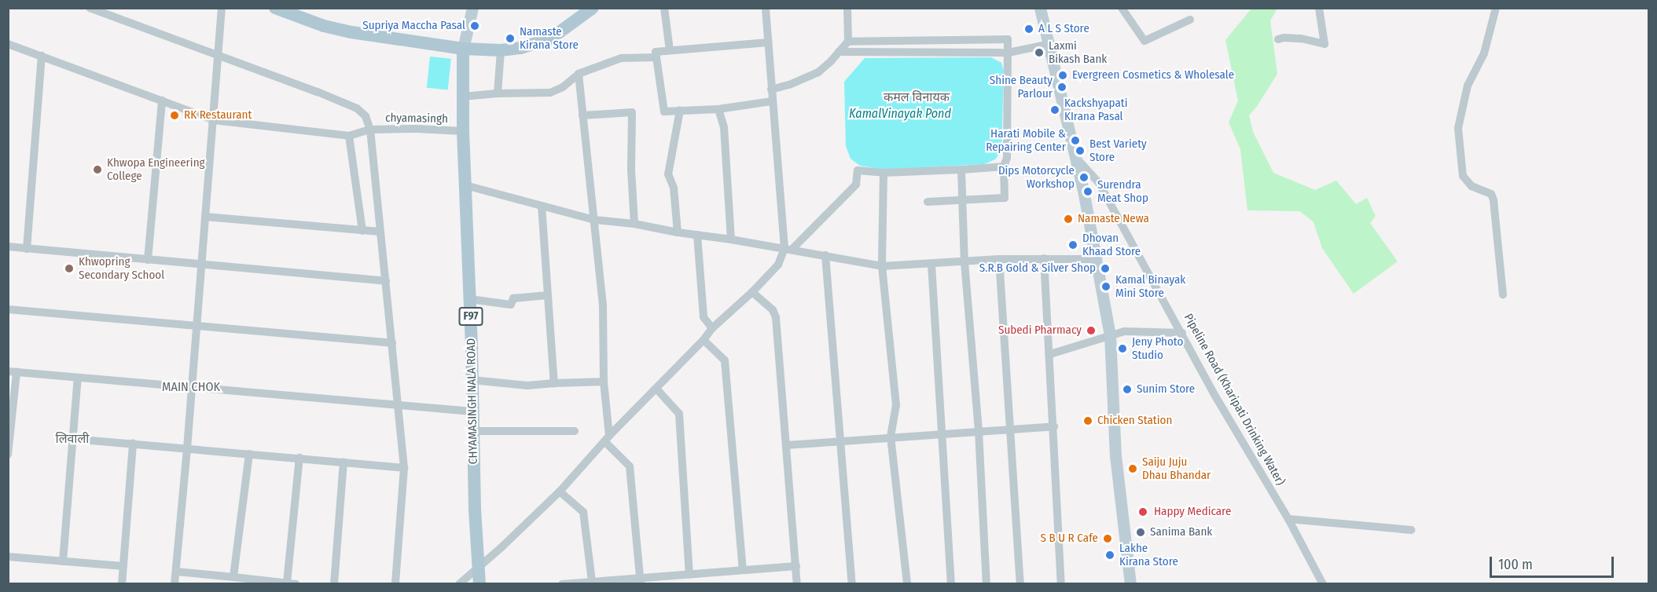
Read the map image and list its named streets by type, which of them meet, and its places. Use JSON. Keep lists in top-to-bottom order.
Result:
{
  "streets": {
    "main road": ["F97", "CHYAMASINGH NALA ROAD"],
    "street": ["chyamasingh", "Pipeline Road (Kharipati Drinking Water)"]
  },
  "crossings": [
    ["chyamasingh", "CHYAMASINGH NALA ROAD"]
  ],
  "districts": ["कमल विनायक", "MAIN CHOK", "लिवाली"],
  "water": ["KamalVinayak Pond"],
  "places": [
    "Supriya Maccha Pasal",
    "A L S Store",
    "Namaste Kirana Store",
    "Laxmi Bikash Bank",
    "Evergreen Cosmetics & Wholesale",
    "Shine Beauty Parlour",
    "Kackshyapati KIrana Pasal",
    "RK Restaurant",
    "Harati Mobile & Repairing Center",
    "Best Variety Store",
    "Khwopa Engineering College",
    "Dips Motorcycle Workshop",
    "Surendra Meat Shop",
    "Namaste Newa",
    "Dhovan Khaad Store",
    "Khwopring Secondary School",
    "S.R.B Gold & Silver Shop",
    "Kamal Binayak Mini Store",
    "Subedi Pharmacy",
    "Jeny Photo Studio",
    "Sunim Store",
    "Chicken Station",
    "Saiju Juju Dhau Bhandar",
    "Happy Medicare",
    "Sanima Bank",
    "S B U R Cafe",
    "Lakhe Kirana Store"
  ],
  "scale_bar": "100 m"
}
